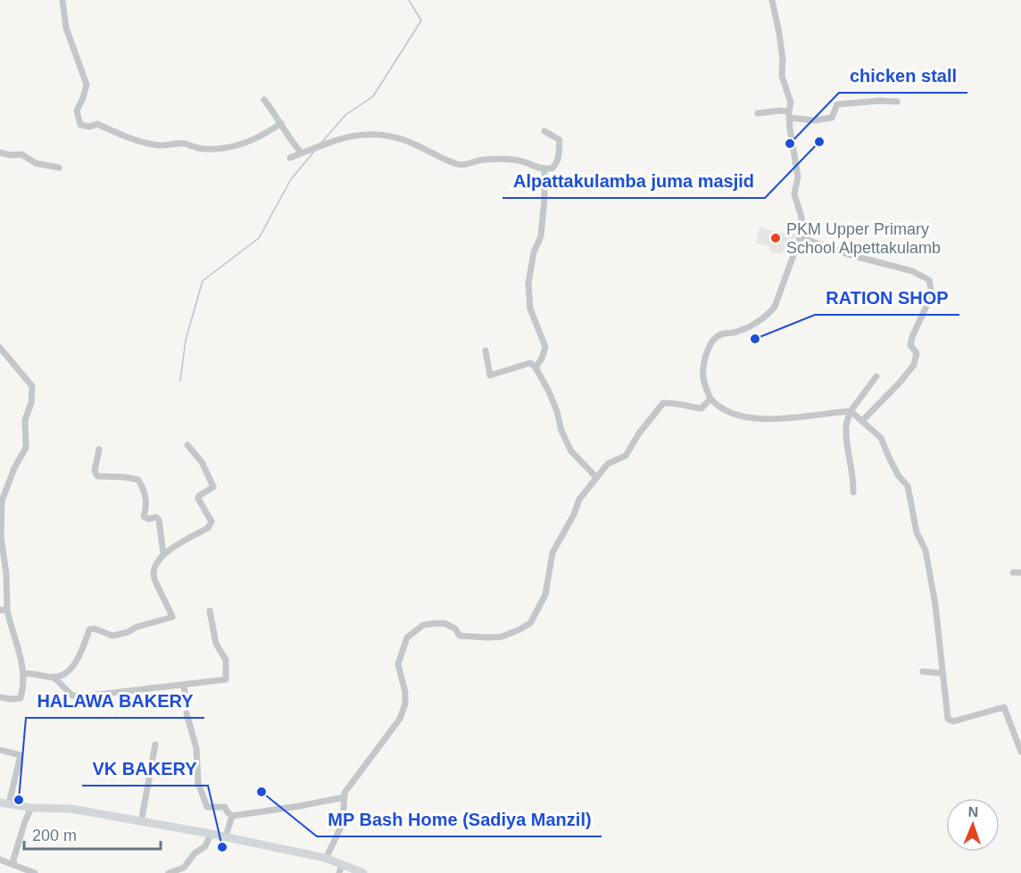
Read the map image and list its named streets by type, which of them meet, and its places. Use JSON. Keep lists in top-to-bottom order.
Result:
{
  "places": [
    "Alpattakulamba juma masjid",
    "chicken stall",
    "PKM Upper Primary School Alpettakulamb",
    "RATION SHOP",
    "MP Bash Home (Sadiya Manzil)",
    "HALAWA BAKERY",
    "VK BAKERY"
  ],
  "scale_bar": "200 m",
  "north": "top"
}
